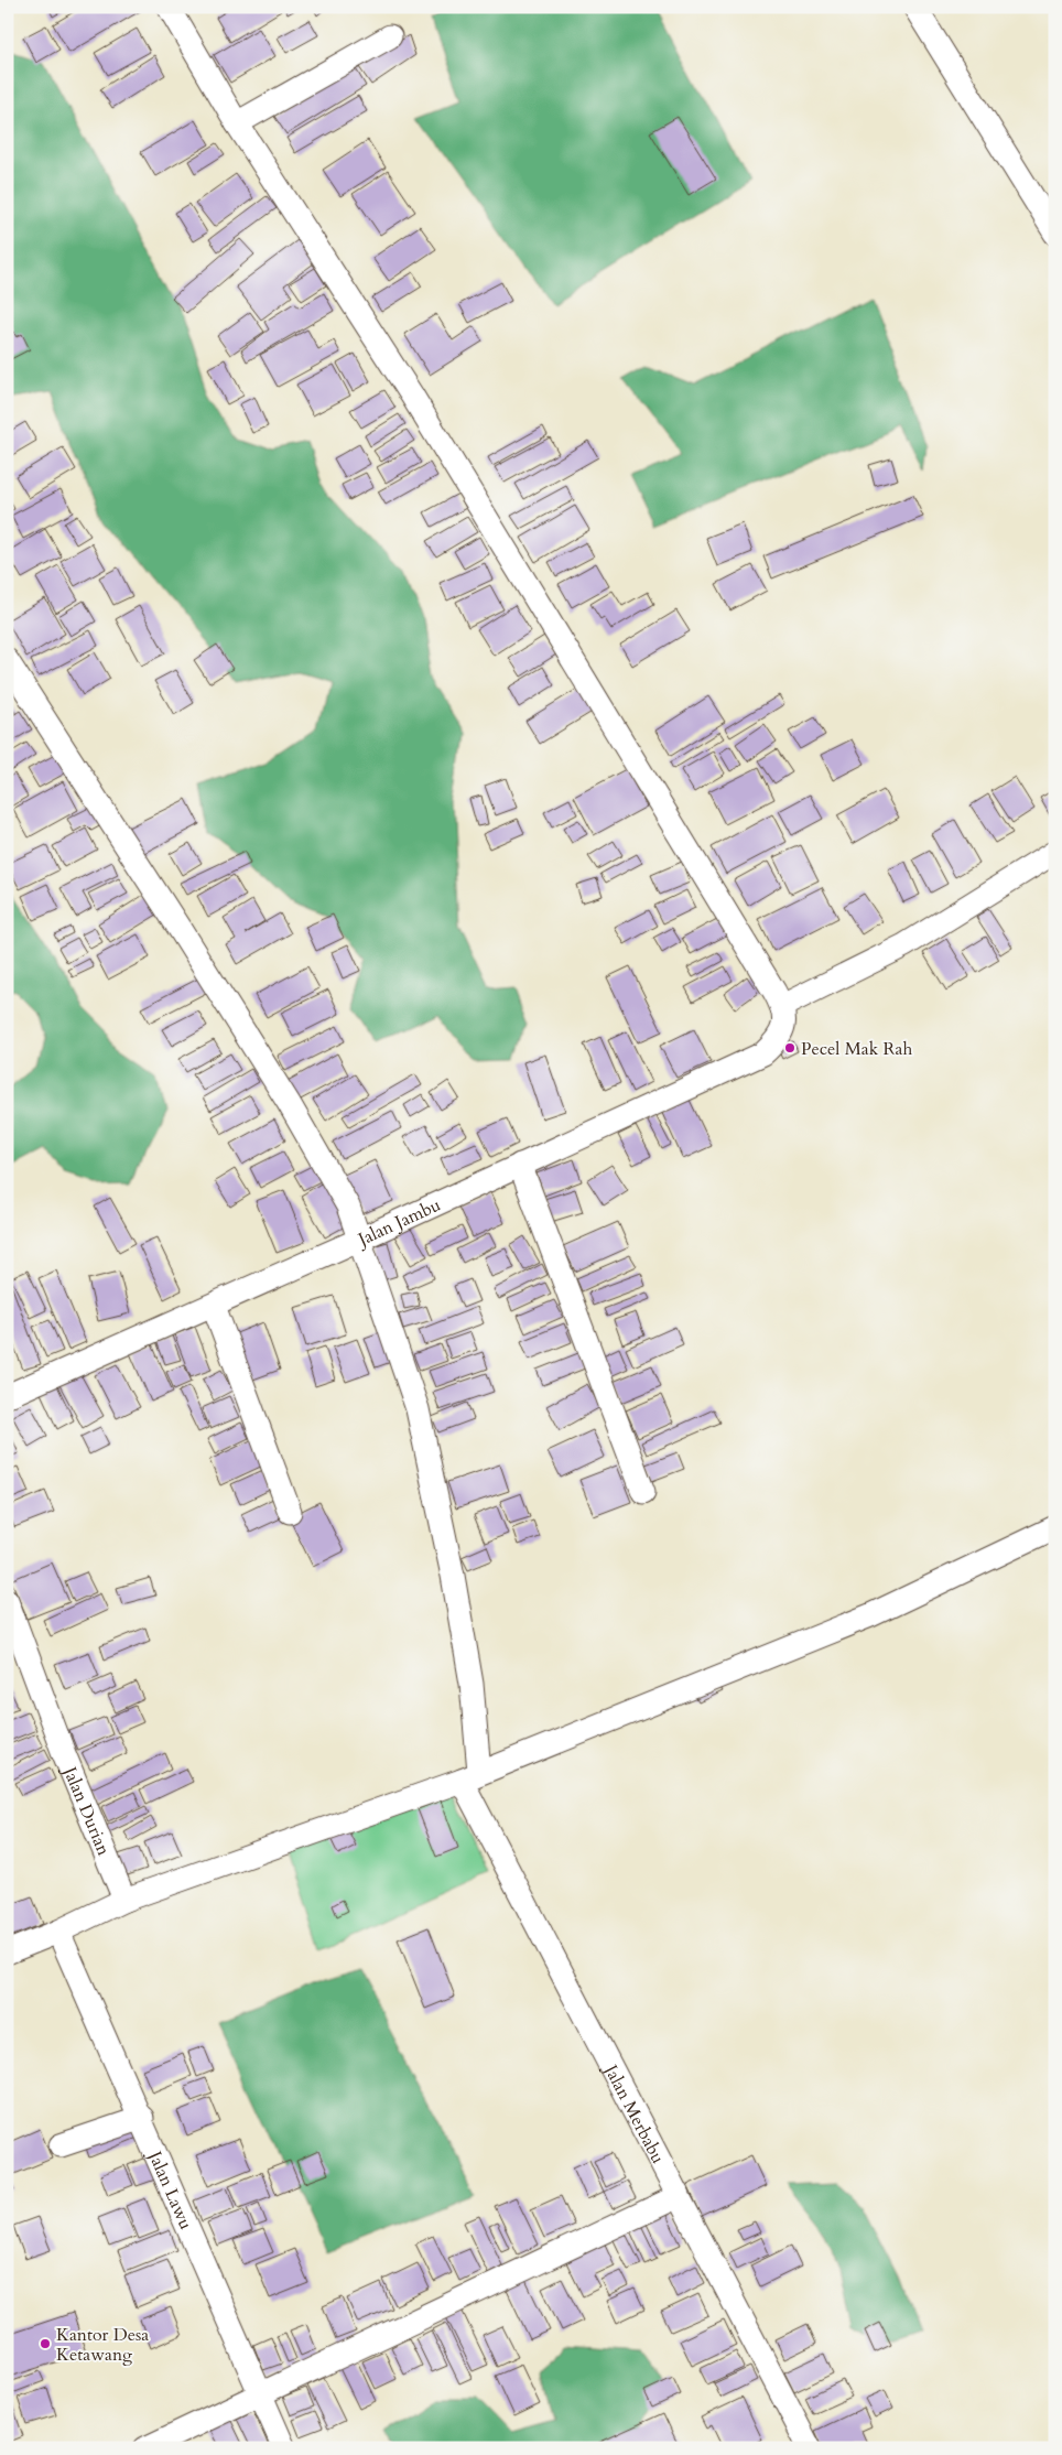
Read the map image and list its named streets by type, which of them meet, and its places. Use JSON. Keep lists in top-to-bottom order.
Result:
{
  "streets": {
    "street": [
      "Jalan Jambu",
      "Jalan Durian",
      "Jalan Merbabu",
      "Jalan Lawu"
    ]
  },
  "places": ["Pecel Mak Rah", "Kantor Desa Ketawang"]
}
